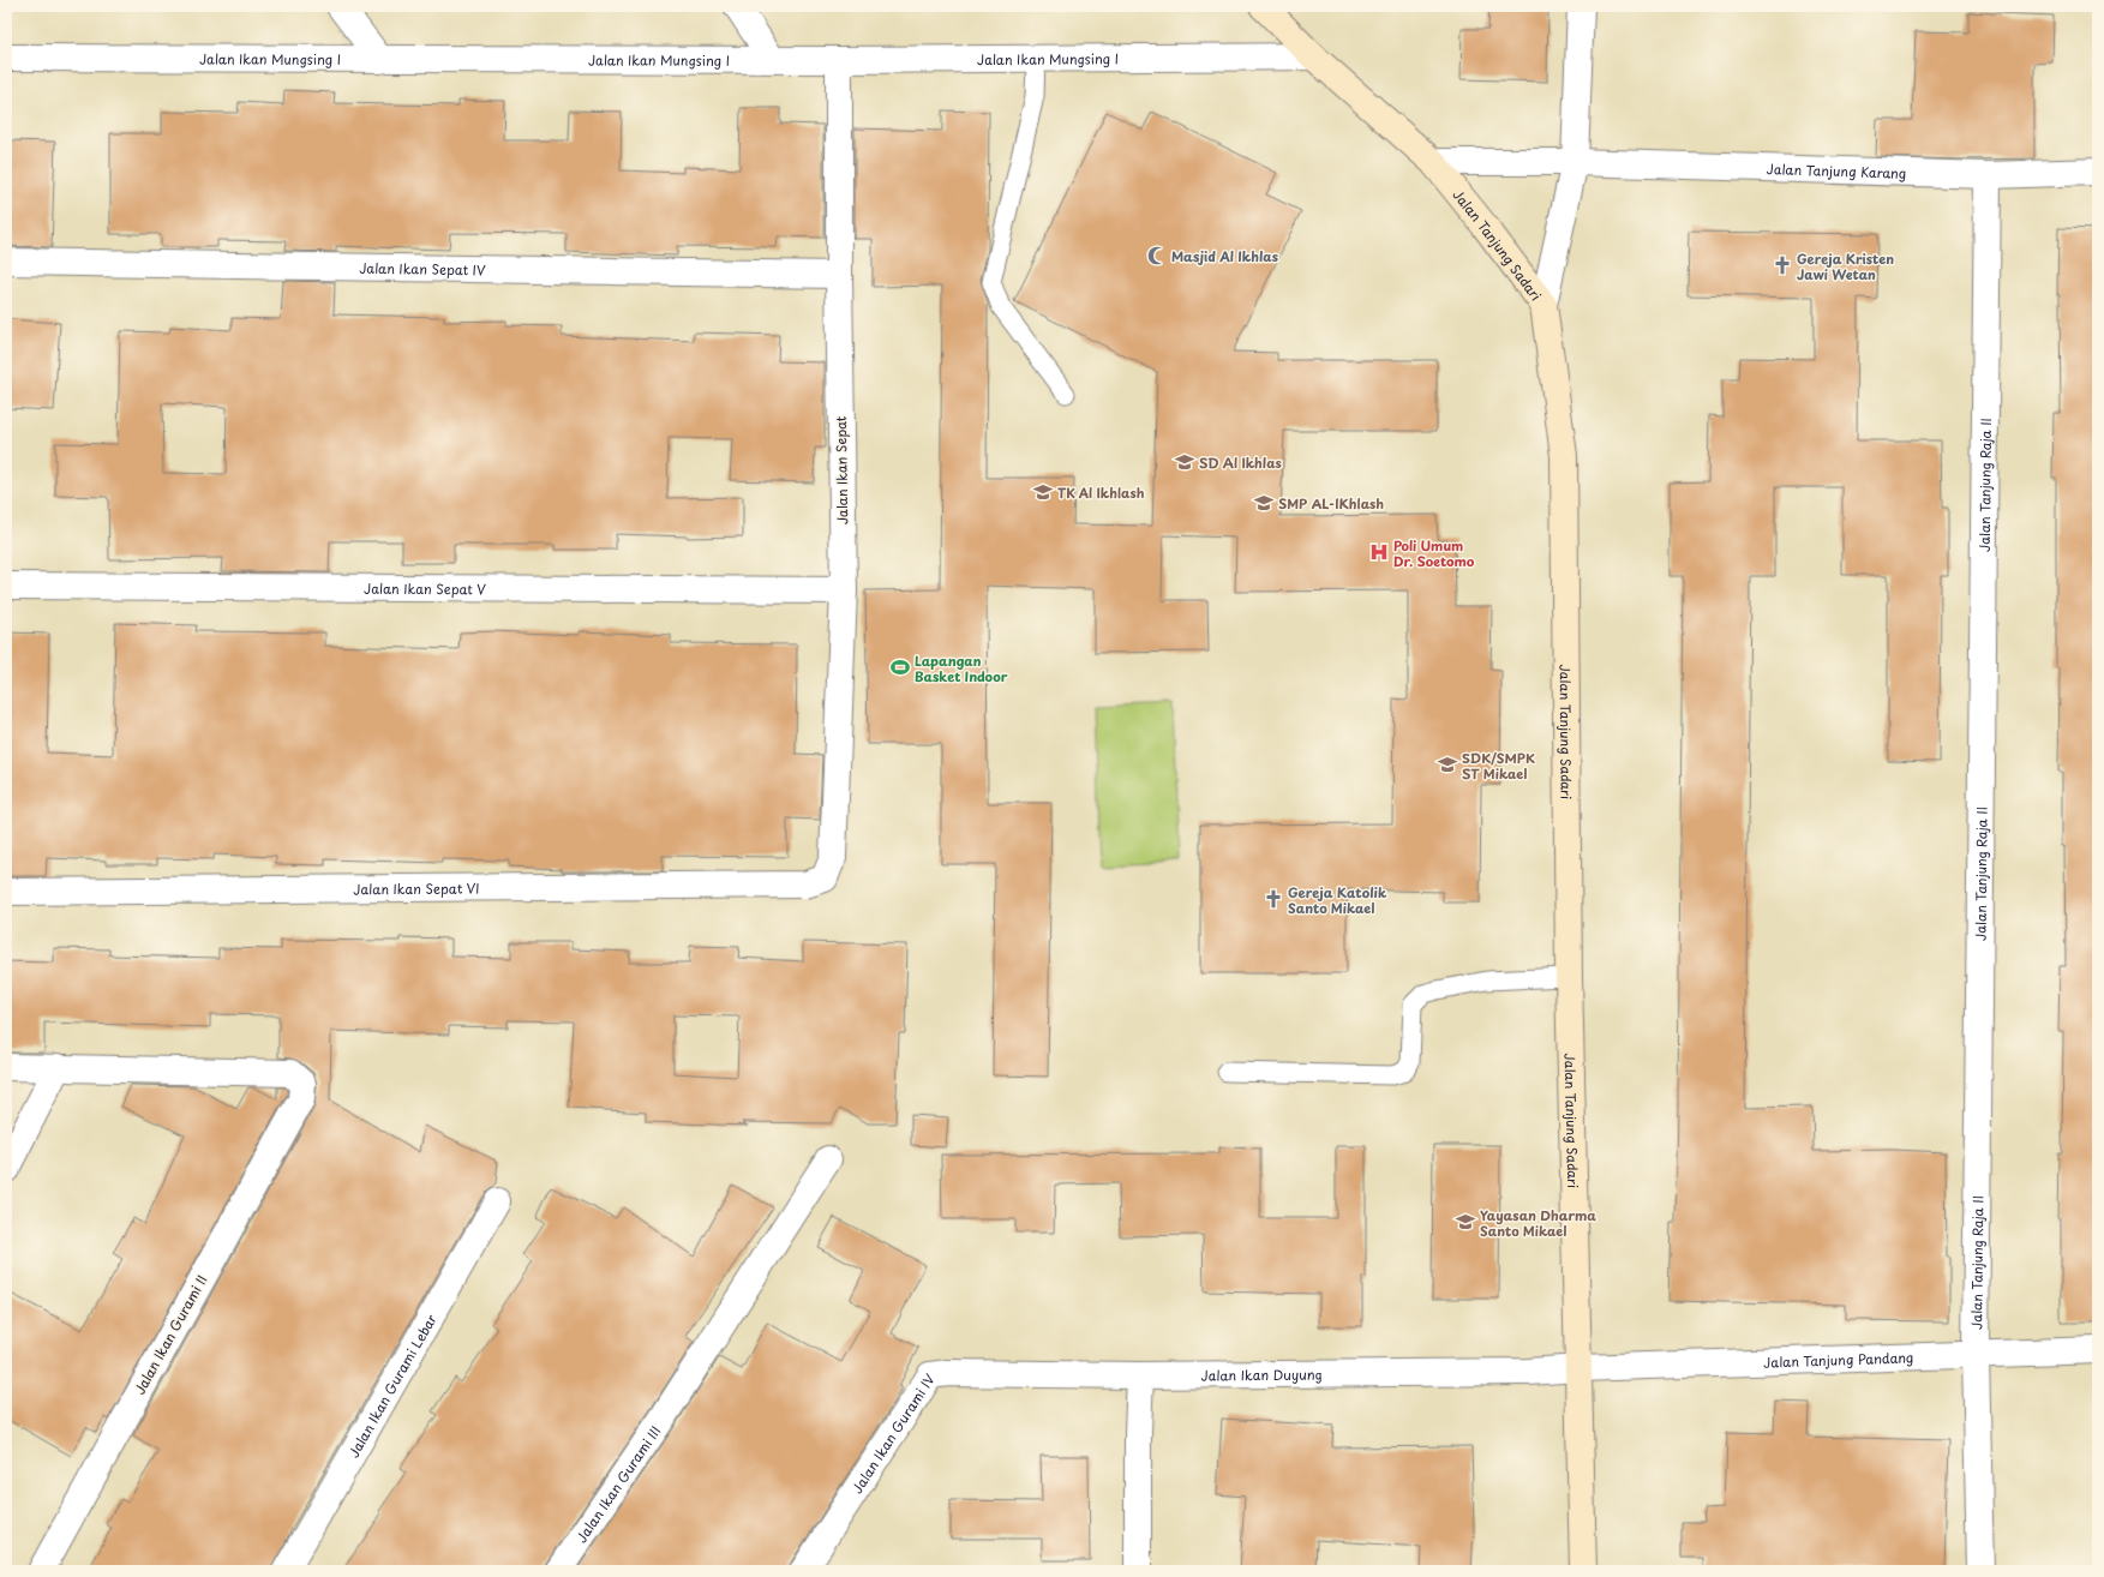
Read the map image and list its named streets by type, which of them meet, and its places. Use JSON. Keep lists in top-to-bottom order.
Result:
{
  "streets": {
    "street": [
      "Jalan Ikan Mungsing I",
      "Jalan Tanjung Karang",
      "Jalan Tanjung Sadari",
      "Jalan Ikan Sepat IV",
      "Jalan Ikan Sepat",
      "Jalan Tanjung Raja II",
      "Jalan Ikan Sepat V",
      "Jalan Ikan Sepat VI",
      "Jalan Ikan Gurami II",
      "Jalan Tanjung Pandang",
      "Jalan Ikan Duyung",
      "Jalan Ikan Gurami Lebar",
      "Jalan Ikan Gurami IV",
      "Jalan Ikan Gurami III"
    ]
  },
  "crossings": [
    ["Jalan Ikan Mungsing I", "Jalan Tanjung Sadari"],
    ["Jalan Ikan Mungsing I", "Jalan Ikan Sepat"],
    ["Jalan Tanjung Karang", "Jalan Tanjung Sadari"],
    ["Jalan Tanjung Karang", "Jalan Tanjung Raja II"],
    ["Jalan Tanjung Sadari", "Jalan Tanjung Pandang"],
    ["Jalan Tanjung Sadari", "Jalan Ikan Duyung"],
    ["Jalan Ikan Sepat IV", "Jalan Ikan Sepat"],
    ["Jalan Ikan Sepat", "Jalan Ikan Sepat V"],
    ["Jalan Ikan Sepat", "Jalan Ikan Sepat VI"],
    ["Jalan Tanjung Raja II", "Jalan Tanjung Pandang"],
    ["Jalan Tanjung Pandang", "Jalan Ikan Duyung"],
    ["Jalan Ikan Duyung", "Jalan Ikan Gurami IV"]
  ],
  "places": {
    "mosque": ["Masjid Al Ikhlas"],
    "church": ["Gereja Kristen Jawi Wetan", "Gereja Katolik Santo Mikael"],
    "school or university": [
      "SD Al Ikhlas",
      "TK Al Ikhlash",
      "SMP AL-IKhlash",
      "SDK/SMPK ST Mikael",
      "Yayasan Dharma Santo Mikael"
    ],
    "hospital": ["Poli Umum Dr. Soetomo"],
    "sports": ["Lapangan Basket Indoor"]
  }
}
